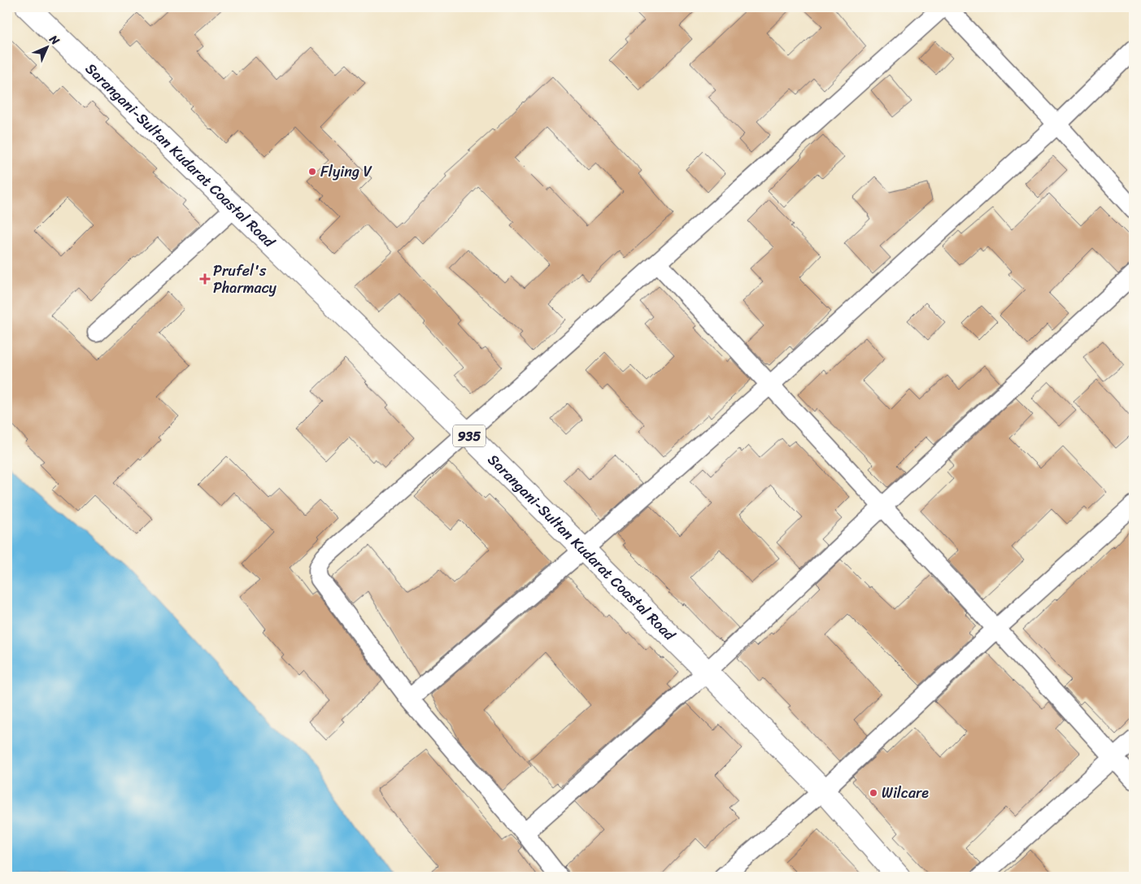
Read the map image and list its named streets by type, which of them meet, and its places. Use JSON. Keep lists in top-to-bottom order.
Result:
{
  "streets": {
    "main road": ["Sarangani-Sultan Kudarat Coastal Road", "935"]
  },
  "places": {
    "other": ["Flying V", "Wilcare"],
    "health": ["Prufel's Pharmacy"]
  },
  "north": "top right"
}
